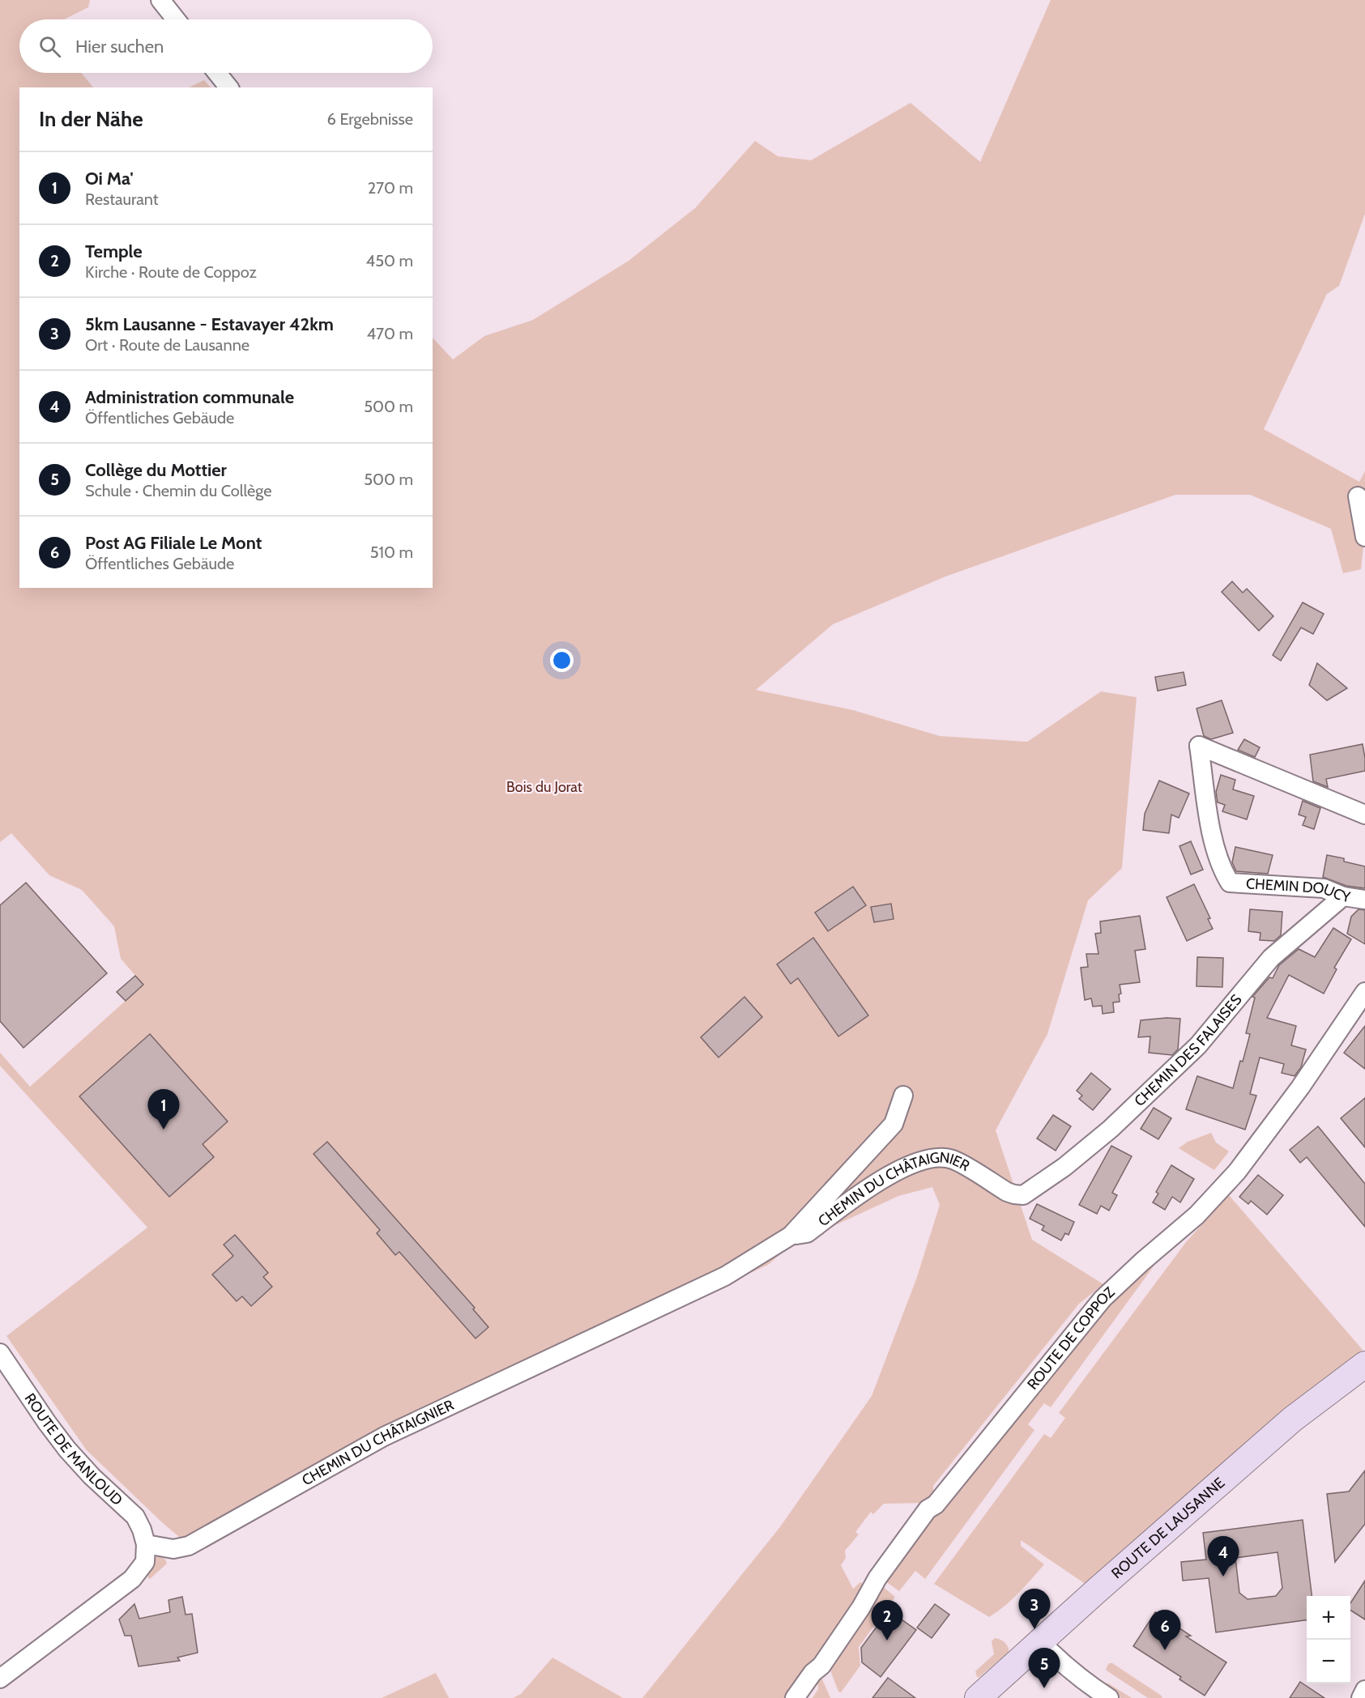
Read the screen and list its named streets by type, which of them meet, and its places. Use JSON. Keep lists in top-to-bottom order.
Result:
{
  "streets": {
    "main road": ["ROUTE DE LAUSANNE"],
    "street": [
      "CHEMIN DOUCY",
      "CHEMIN DES FALAISES",
      "CHEMIN DU CHÂTAIGNIER",
      "ROUTE DE COPPOZ",
      "ROUTE DE MANLOUD"
    ]
  },
  "crossings": [
    ["CHEMIN DOUCY", "CHEMIN DES FALAISES"],
    ["CHEMIN DES FALAISES", "CHEMIN DU CHÂTAIGNIER"],
    ["CHEMIN DU CHÂTAIGNIER", "ROUTE DE MANLOUD"]
  ],
  "parks": ["Bois du Jorat"],
  "page": {
    "search": "Hier suchen",
    "heading": ["In der Nähe", "6 Ergebnisse"],
    "list": [
      {
        "mark": "1",
        "name": "Oi Ma'",
        "note": "Restaurant",
        "value": "270 m"
      },
      {
        "mark": "2",
        "name": "Temple",
        "note": "Kirche · Route de Coppoz",
        "value": "450 m"
      },
      {
        "mark": "3",
        "name": "5km Lausanne - Estavayer 42km",
        "note": "Ort · Route de Lausanne",
        "value": "470 m"
      },
      {
        "mark": "4",
        "name": "Administration communale",
        "note": "Öffentliches Gebäude",
        "value": "500 m"
      },
      {
        "mark": "5",
        "name": "Collège du Mottier",
        "note": "Schule · Chemin du Collège",
        "value": "500 m"
      },
      {
        "mark": "6",
        "name": "Post AG Filiale Le Mont",
        "note": "Öffentliches Gebäude",
        "value": "510 m"
      }
    ],
    "pins": [
      "1",
      "4",
      "3",
      "2",
      "6",
      "5"
    ],
    "map_buttons": ["+", "−"]
  }
}
